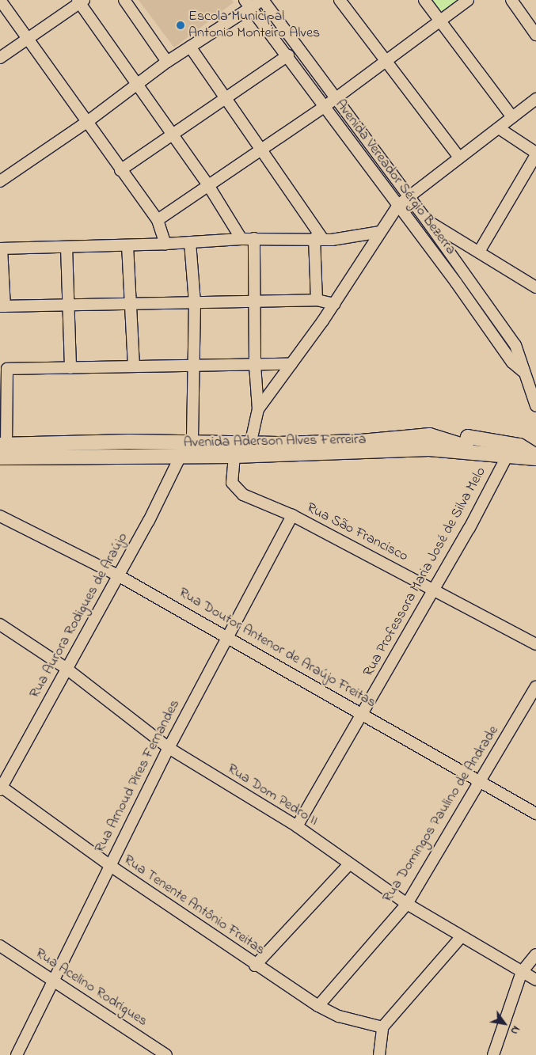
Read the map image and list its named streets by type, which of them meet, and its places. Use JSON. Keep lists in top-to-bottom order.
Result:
{
  "streets": {
    "main road": ["Avenida Aderson Alves Ferreira"],
    "street": [
      "Avenida Vereador Sérgio Bezerra",
      "Rua São Francisco",
      "Rua Professora Maria José de Silva Melo",
      "Rua Aurora Rodigues de Araújo",
      "Rua Doutor Antenor de Araújo Freitas",
      "Rua Arnoud Pires Fernandes",
      "Rua Dom Pedro II",
      "Rua Domingos Paulino de Andrade",
      "Rua Tenente Antônio Freitas",
      "Rua Acelino Rodrigues"
    ]
  },
  "crossings": [
    ["Avenida Aderson Alves Ferreira", "Rua São Francisco"],
    ["Avenida Aderson Alves Ferreira", "Rua Professora Maria José de Silva Melo"],
    ["Avenida Aderson Alves Ferreira", "Rua Aurora Rodigues de Araújo"],
    ["Rua São Francisco", "Rua Professora Maria José de Silva Melo"],
    ["Rua São Francisco", "Rua Arnoud Pires Fernandes"],
    ["Rua Professora Maria José de Silva Melo", "Rua Doutor Antenor de Araújo Freitas"],
    ["Rua Professora Maria José de Silva Melo", "Rua Dom Pedro II"],
    ["Rua Aurora Rodigues de Araújo", "Rua Doutor Antenor de Araújo Freitas"],
    ["Rua Aurora Rodigues de Araújo", "Rua Dom Pedro II"],
    ["Rua Aurora Rodigues de Araújo", "Rua Tenente Antônio Freitas"],
    ["Rua Doutor Antenor de Araújo Freitas", "Rua Arnoud Pires Fernandes"],
    ["Rua Doutor Antenor de Araújo Freitas", "Rua Domingos Paulino de Andrade"],
    ["Rua Arnoud Pires Fernandes", "Rua Dom Pedro II"],
    ["Rua Arnoud Pires Fernandes", "Rua Tenente Antônio Freitas"],
    ["Rua Arnoud Pires Fernandes", "Rua Acelino Rodrigues"],
    ["Rua Dom Pedro II", "Rua Domingos Paulino de Andrade"],
    ["Rua Domingos Paulino de Andrade", "Rua Tenente Antônio Freitas"]
  ],
  "places": ["Escola Municipal Antonio Monteiro Alves"],
  "north": "bottom right"
}
